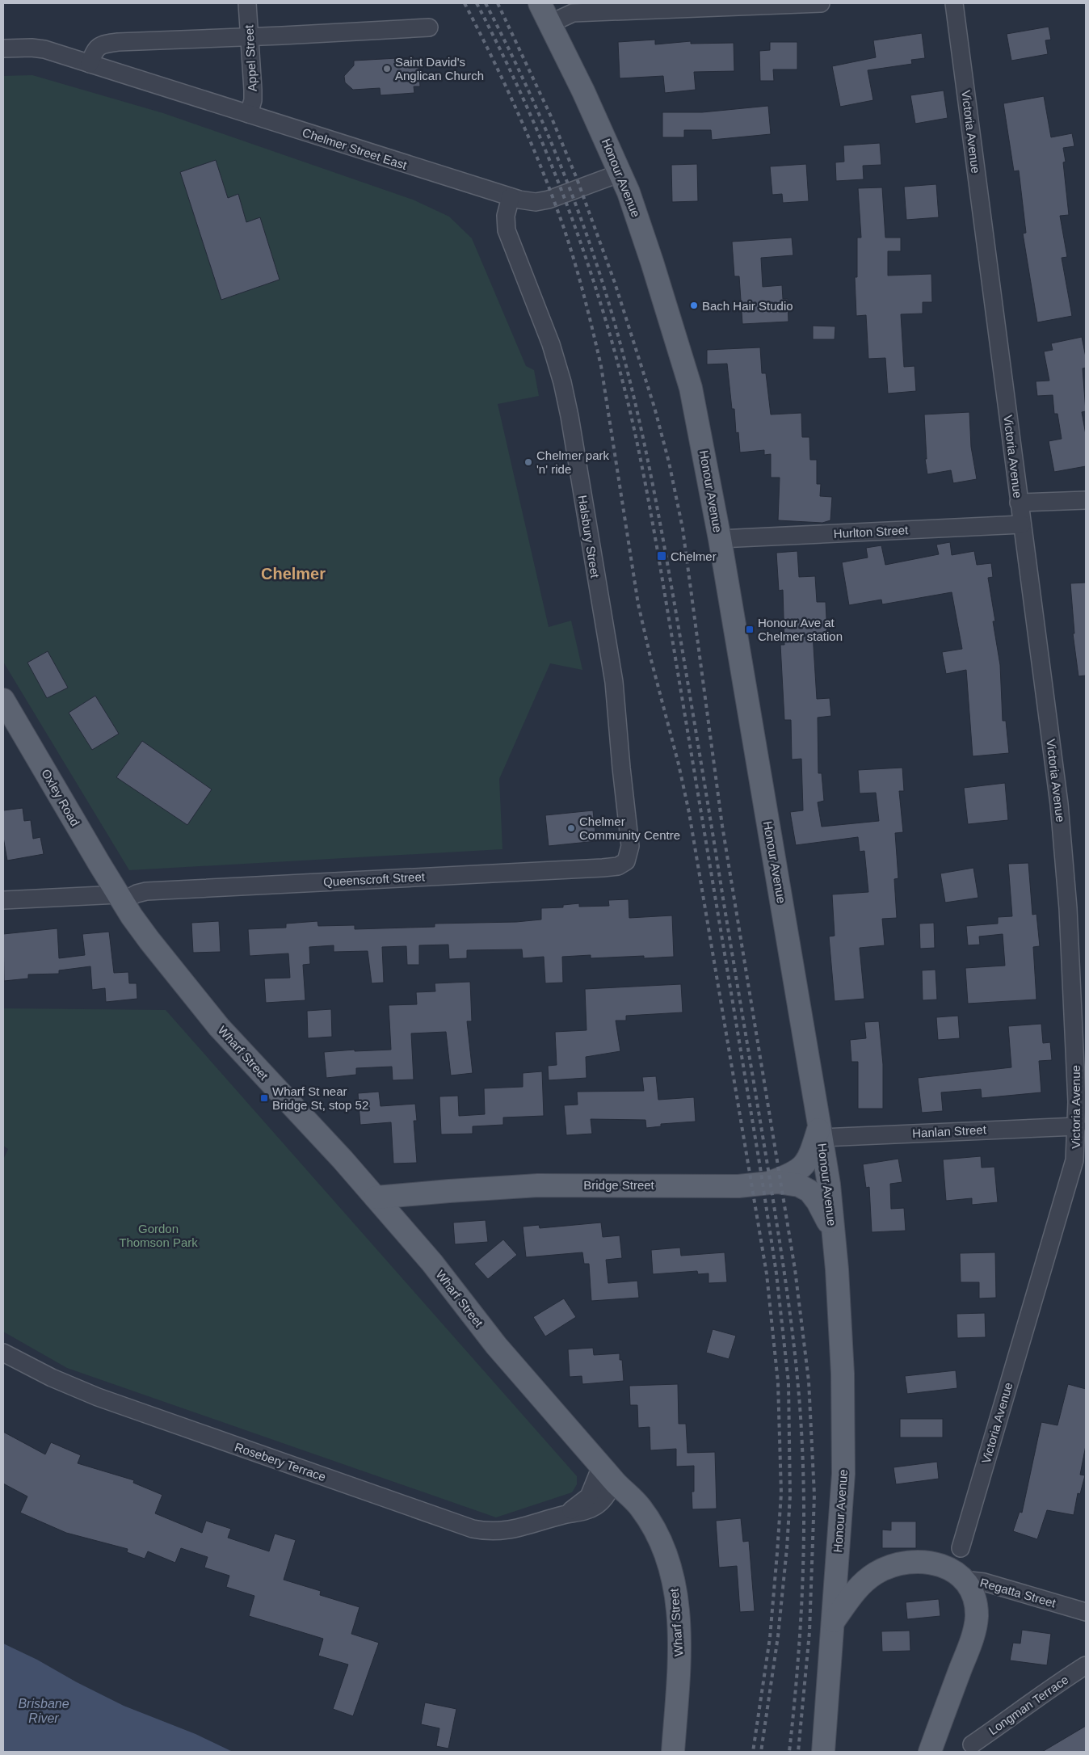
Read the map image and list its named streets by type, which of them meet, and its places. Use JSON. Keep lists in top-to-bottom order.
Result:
{
  "streets": {
    "main road": [
      "Honour Avenue",
      "Oxley Road",
      "Wharf Street",
      "Bridge Street",
      "Regatta Street"
    ],
    "street": [
      "Appel Street",
      "Victoria Avenue",
      "Chelmer Street East",
      "Hurlton Street",
      "Halsbury Street",
      "Queenscroft Street",
      "Hanlan Street",
      "Rosebery Terrace",
      "Longman Terrace"
    ]
  },
  "crossings": [
    ["Appel Street", "Chelmer Street East"],
    ["Victoria Avenue", "Hurlton Street"],
    ["Victoria Avenue", "Hanlan Street"],
    ["Chelmer Street East", "Honour Avenue"],
    ["Chelmer Street East", "Halsbury Street"],
    ["Honour Avenue", "Hurlton Street"],
    ["Honour Avenue", "Hanlan Street"],
    ["Honour Avenue", "Bridge Street"],
    ["Honour Avenue", "Regatta Street"],
    ["Halsbury Street", "Queenscroft Street"],
    ["Oxley Road", "Queenscroft Street"],
    ["Oxley Road", "Wharf Street"],
    ["Queenscroft Street", "Wharf Street"],
    ["Wharf Street", "Bridge Street"],
    ["Wharf Street", "Rosebery Terrace"]
  ],
  "districts": ["Chelmer"],
  "water": ["Brisbane River"],
  "parks": ["Gordon Thomson Park"],
  "places": {
    "other": [
      "Saint David's Anglican Church",
      "Bach Hair Studio",
      "Chelmer park 'n' ride",
      "Chelmer Community Centre"
    ],
    "transit": ["Chelmer", "Honour Ave at Chelmer station", "Wharf St near Bridge St, stop 52"]
  }
}
